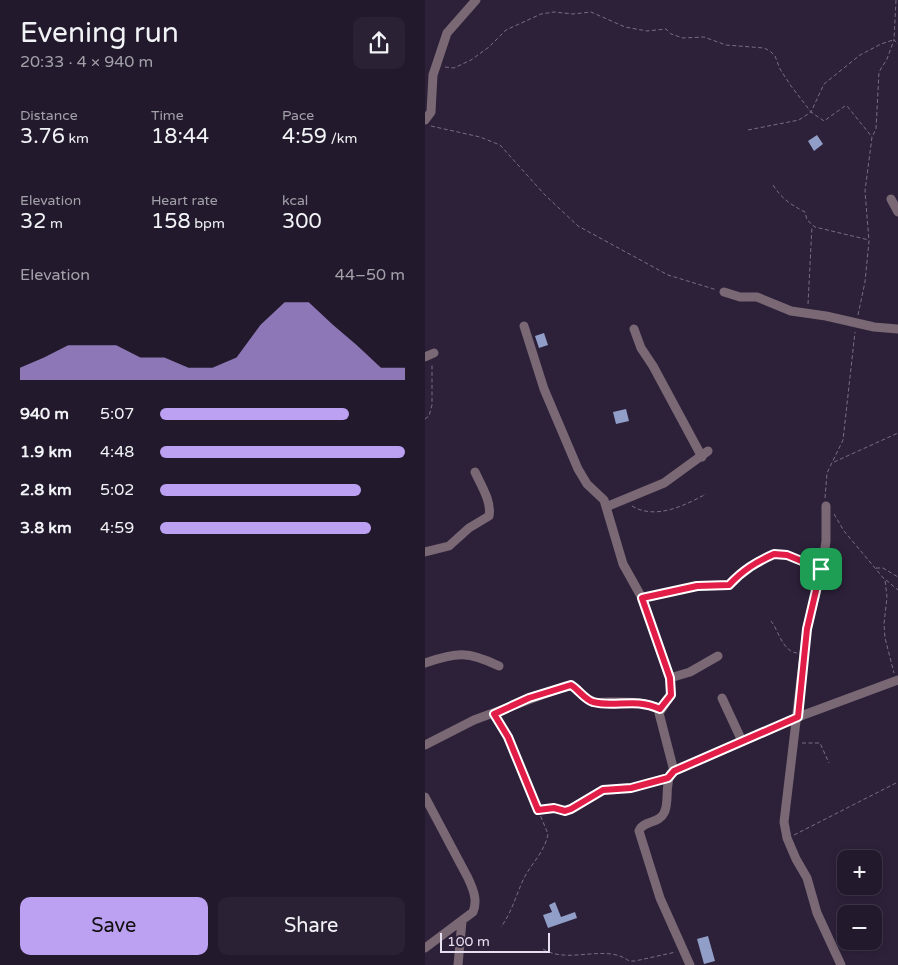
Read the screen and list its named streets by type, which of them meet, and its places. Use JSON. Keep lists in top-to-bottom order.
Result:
{
  "scale_bar": "100 m",
  "page": {
    "heading": ["Evening run", "20:33 · 4 × 940 m"],
    "stats": [
      ["Distance", "3.76 km"],
      ["Time", "18:44"],
      ["Pace", "4:59 /km"],
      ["Elevation", "32 m"],
      ["Heart rate", "158 bpm"],
      ["kcal", "300"]
    ],
    "chart": ["Elevation", "44–50 m"],
    "list": [
      {
        "name": "940 m",
        "note": "5:07"
      },
      {
        "name": "1.9 km",
        "note": "4:48"
      },
      {
        "name": "2.8 km",
        "note": "5:02"
      },
      {
        "name": "3.8 km",
        "note": "4:59"
      }
    ],
    "map_buttons": ["+", "−"],
    "buttons": ["Save", "Share"],
    "scale": "100 m"
  }
}
